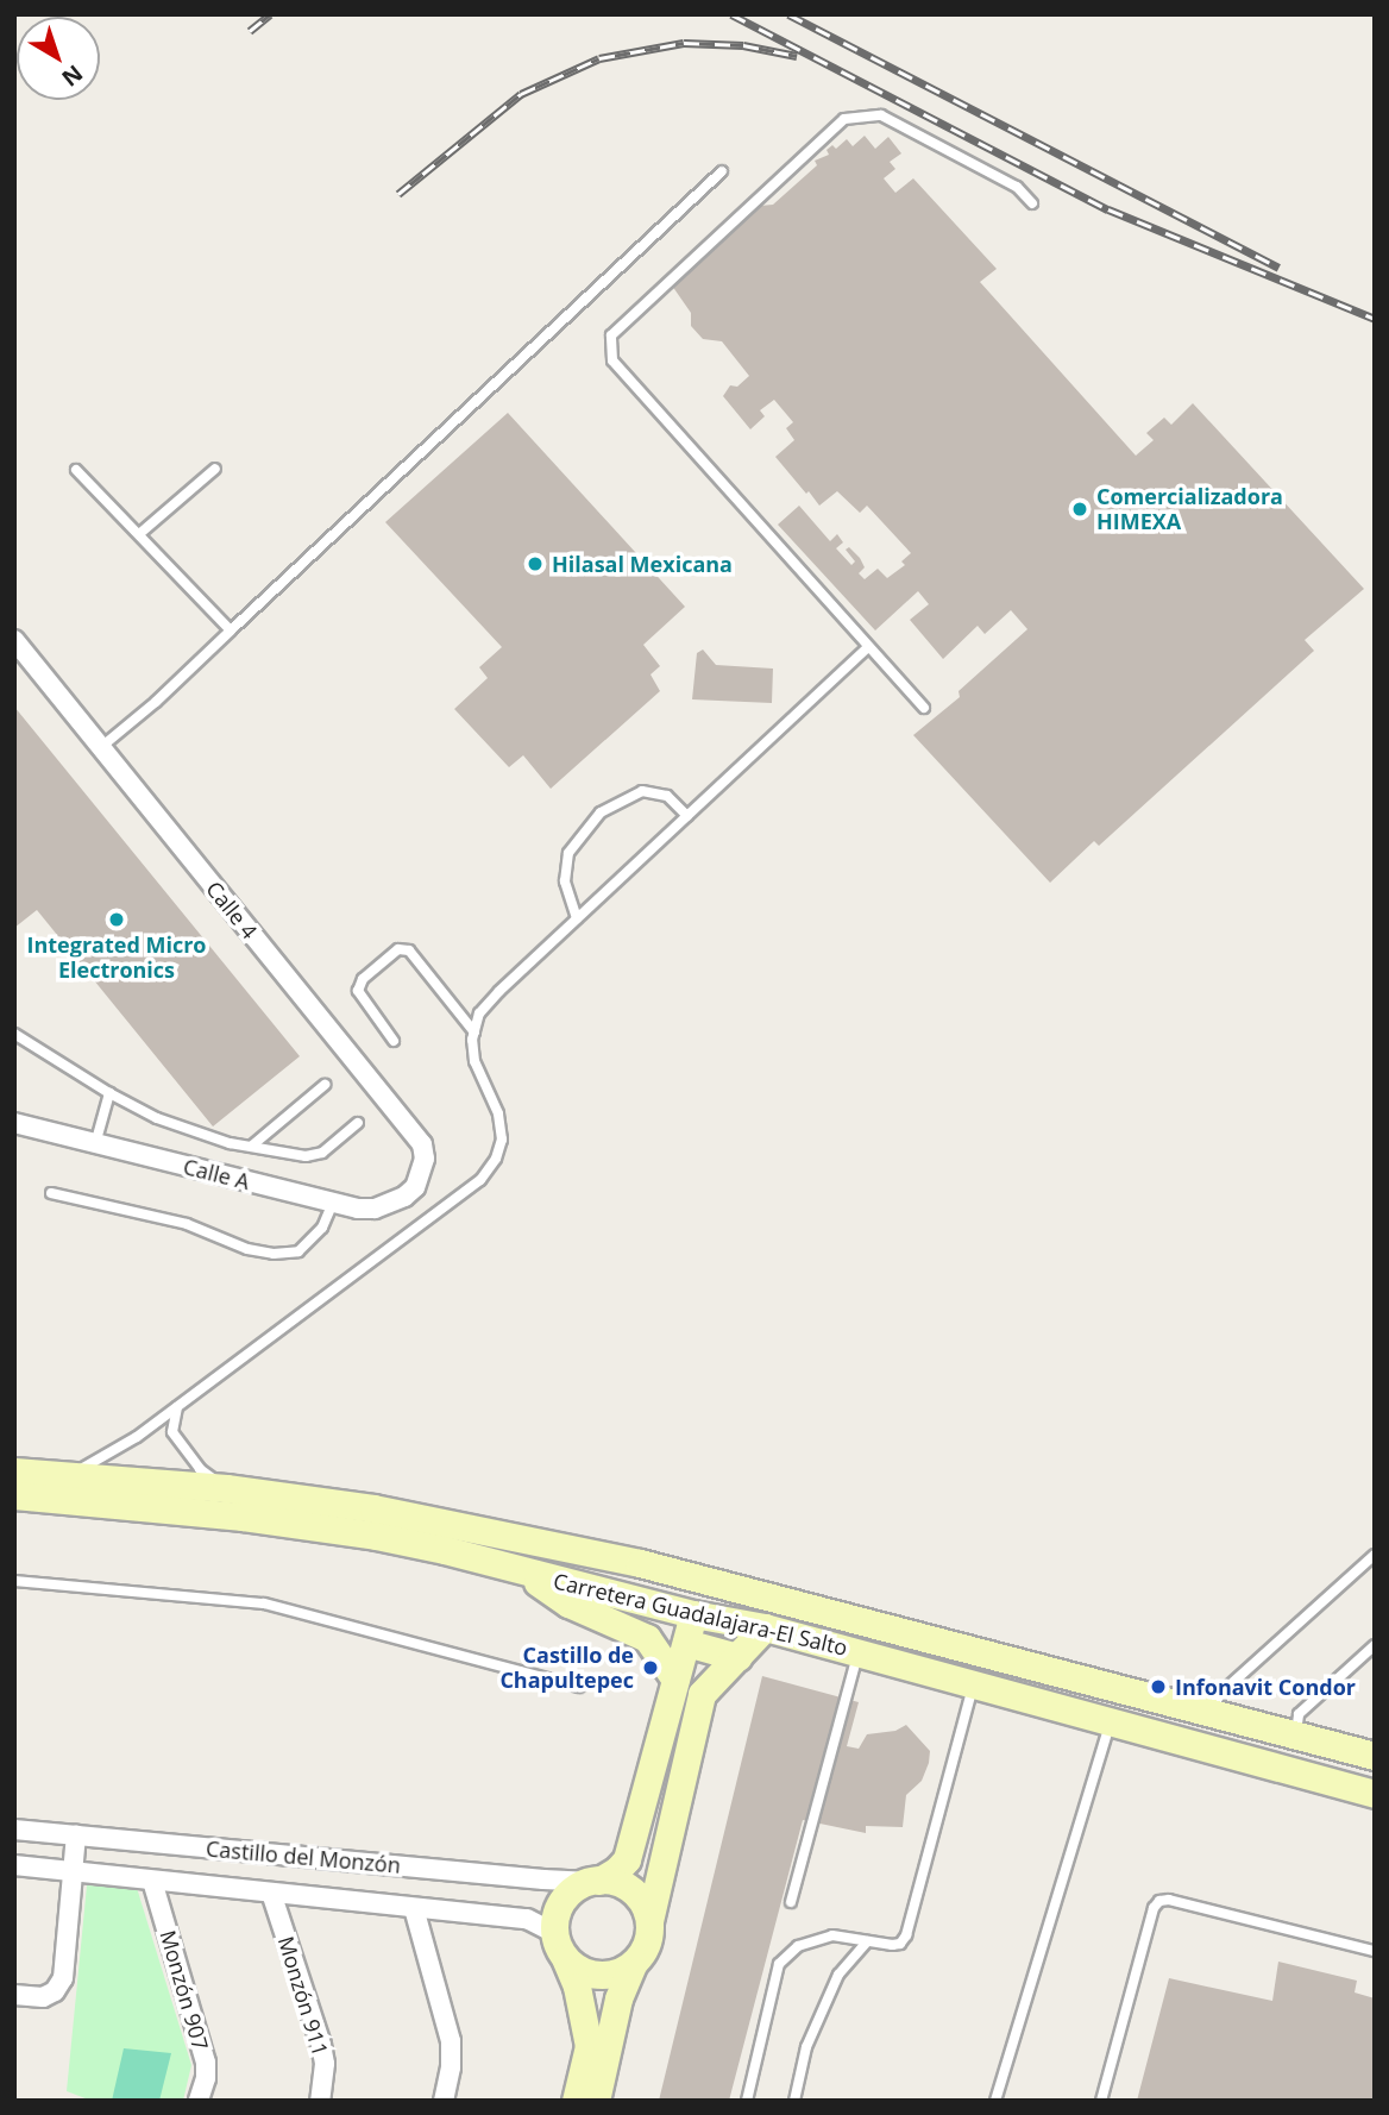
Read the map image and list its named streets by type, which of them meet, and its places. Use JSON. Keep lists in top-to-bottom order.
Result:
{
  "streets": {
    "main road": ["Carretera Guadalajara-El Salto"],
    "street": [
      "Calle 4",
      "Calle A",
      "Castillo del Monzón",
      "Monzón 907",
      "Monzón 911"
    ]
  },
  "crossings": [
    ["Calle 4", "Calle A"],
    ["Castillo del Monzón", "Monzón 907"],
    ["Castillo del Monzón", "Monzón 911"]
  ],
  "places": [
    "Comercializadora HIMEXA",
    "Hilasal Mexicana",
    "Integrated Micro Electronics",
    "Castillo de Chapultepec",
    "Infonavit Condor"
  ],
  "north": "bottom right"
}
